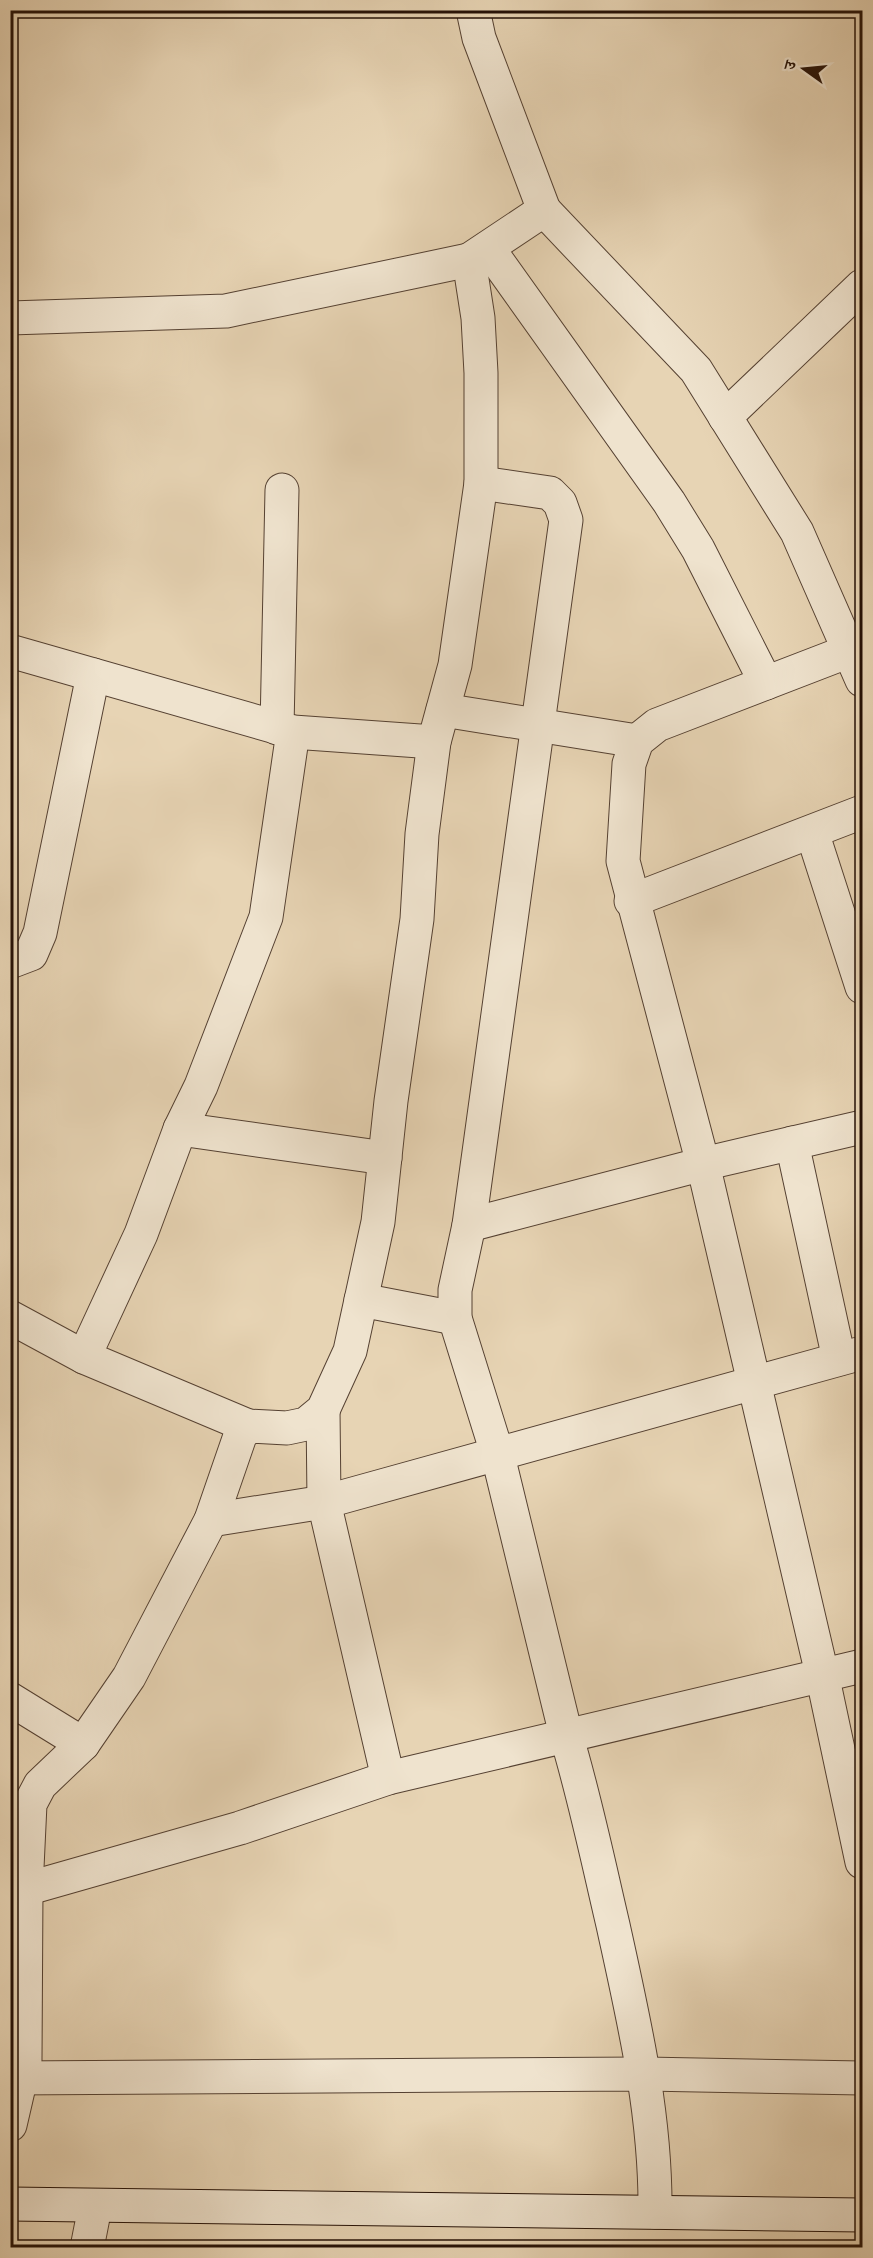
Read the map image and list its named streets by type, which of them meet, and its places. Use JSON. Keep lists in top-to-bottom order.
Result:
{
  "north": "left"
}
